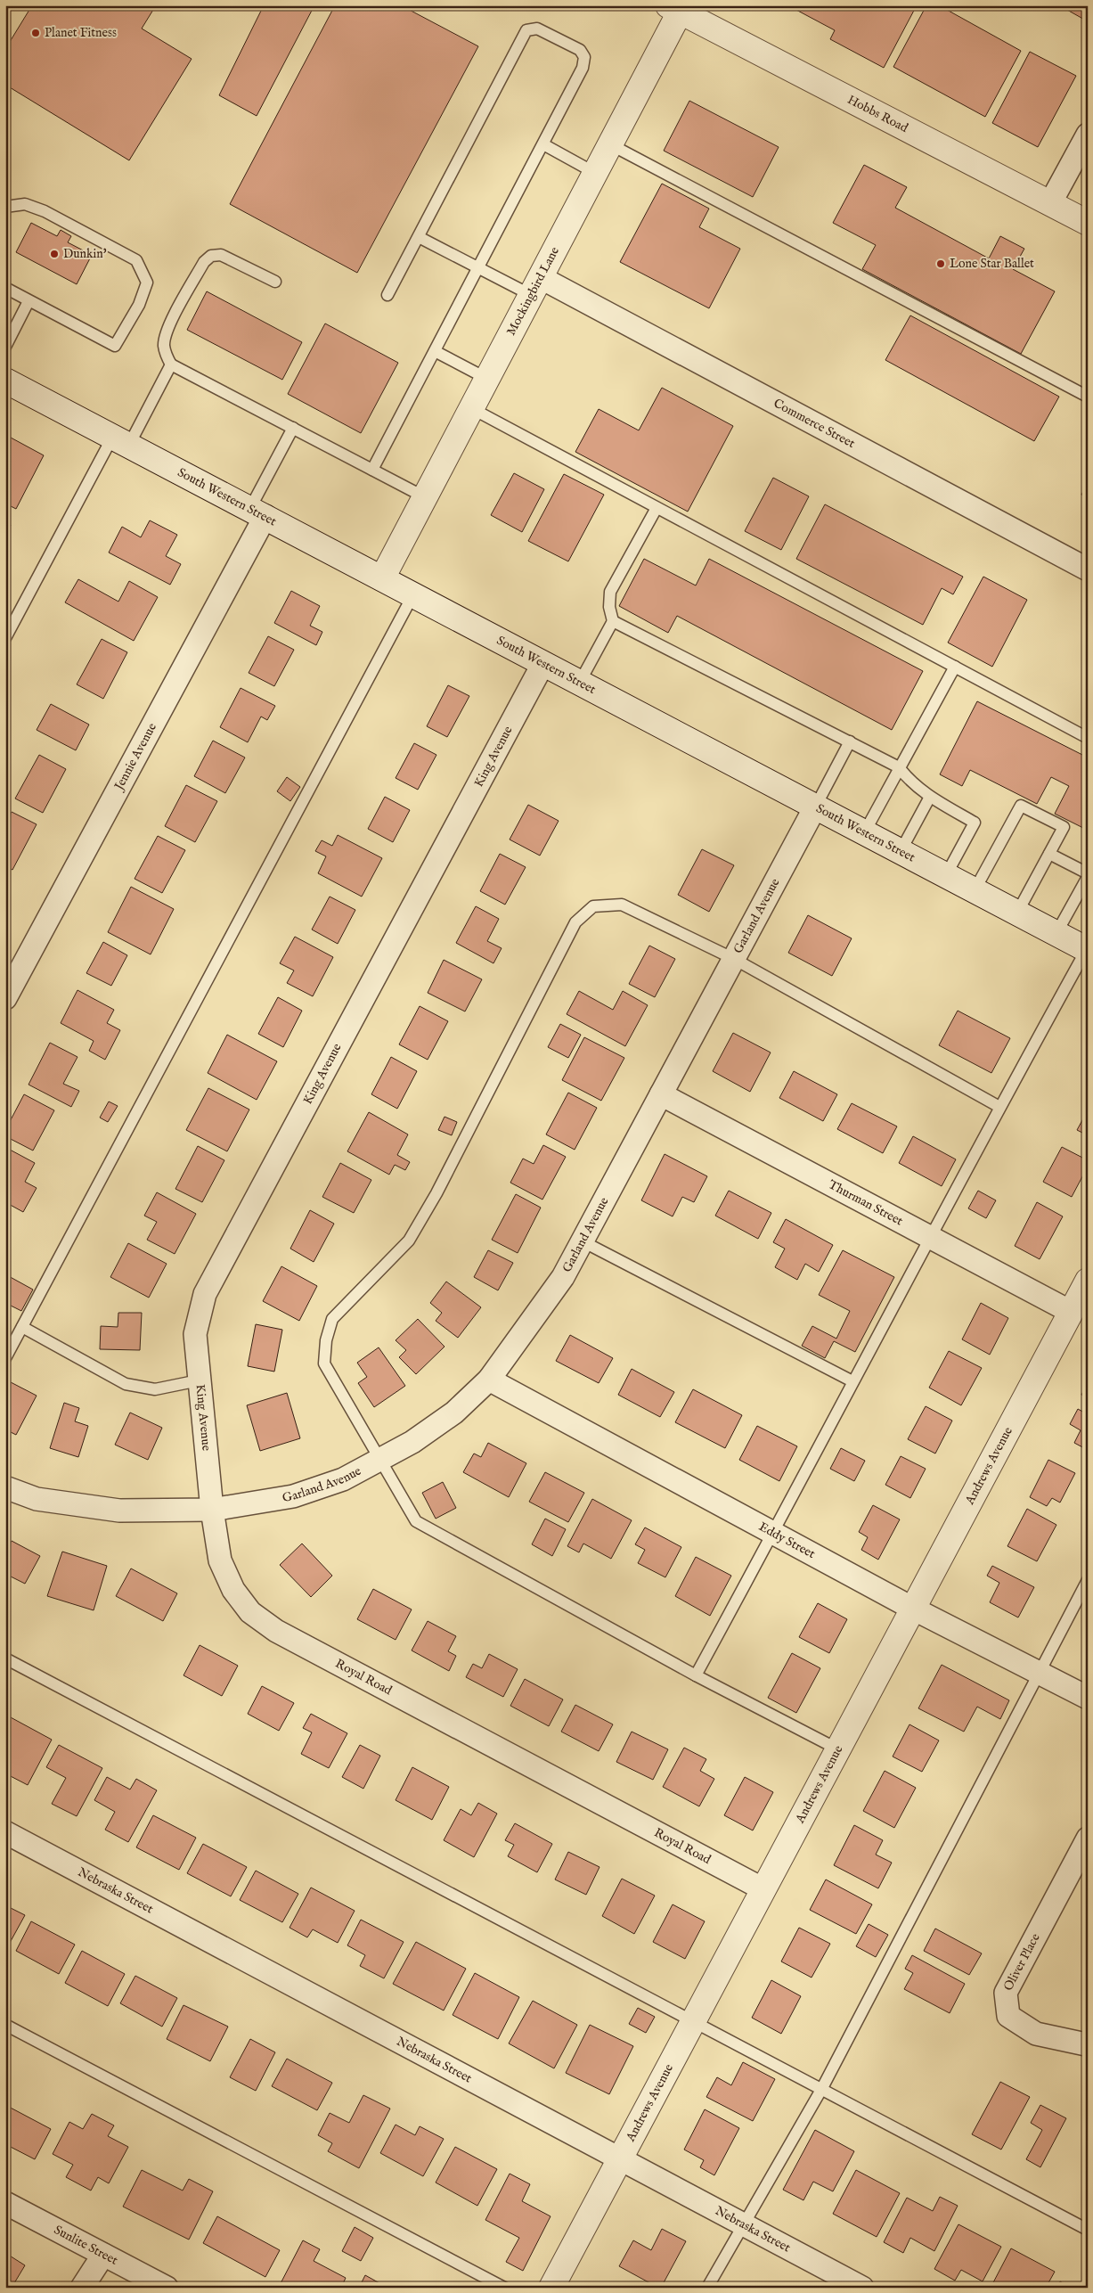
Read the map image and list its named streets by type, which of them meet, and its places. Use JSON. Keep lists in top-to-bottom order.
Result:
{
  "streets": {
    "street": [
      "Hobbs Road",
      "Mockingbird Lane",
      "Commerce Street",
      "South Western Street",
      "Jennie Avenue",
      "King Avenue",
      "Garland Avenue",
      "Thurman Street",
      "Andrews Avenue",
      "Eddy Street",
      "Royal Road",
      "Nebraska Street",
      "Oliver Place",
      "Sunlite Street"
    ]
  },
  "crossings": [
    ["Hobbs Road", "Mockingbird Lane"],
    ["Mockingbird Lane", "Commerce Street"],
    ["Mockingbird Lane", "South Western Street"],
    ["South Western Street", "Jennie Avenue"],
    ["South Western Street", "King Avenue"],
    ["South Western Street", "Garland Avenue"],
    ["King Avenue", "Garland Avenue"],
    ["King Avenue", "Royal Road"],
    ["Garland Avenue", "Thurman Street"],
    ["Garland Avenue", "Eddy Street"],
    ["Garland Avenue", "Royal Road"],
    ["Thurman Street", "Andrews Avenue"],
    ["Andrews Avenue", "Eddy Street"],
    ["Andrews Avenue", "Royal Road"],
    ["Andrews Avenue", "Nebraska Street"]
  ],
  "places": ["Planet Fitness", "Dunkin'", "Lone Star Ballet"]
}
